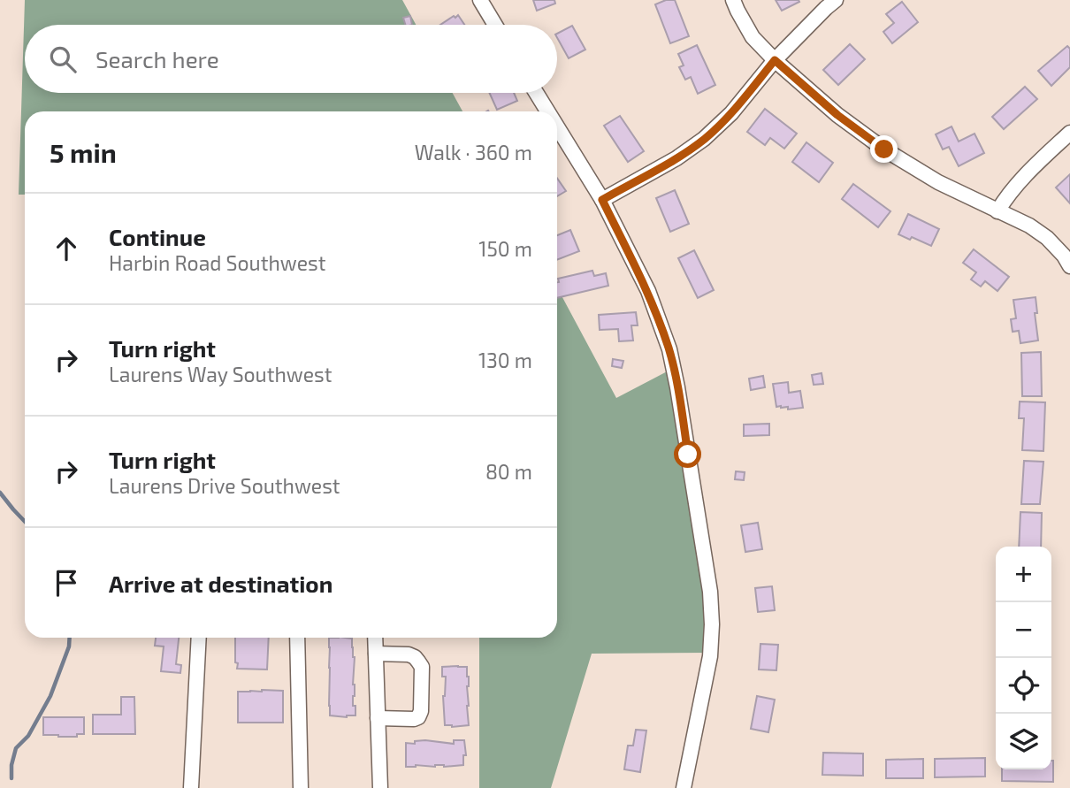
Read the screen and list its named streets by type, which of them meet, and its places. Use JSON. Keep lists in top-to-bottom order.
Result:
{
  "page": {
    "search": "Search here",
    "heading": ["5 min", "Walk · 360 m"],
    "list": [
      ["Continue", "Harbin Road Southwest", "150 m"],
      ["Turn right", "Laurens Way Southwest", "130 m"],
      ["Turn right", "Laurens Drive Southwest", "80 m"],
      "Arrive at destination"
    ],
    "map_buttons": ["+", "−"]
  }
}
